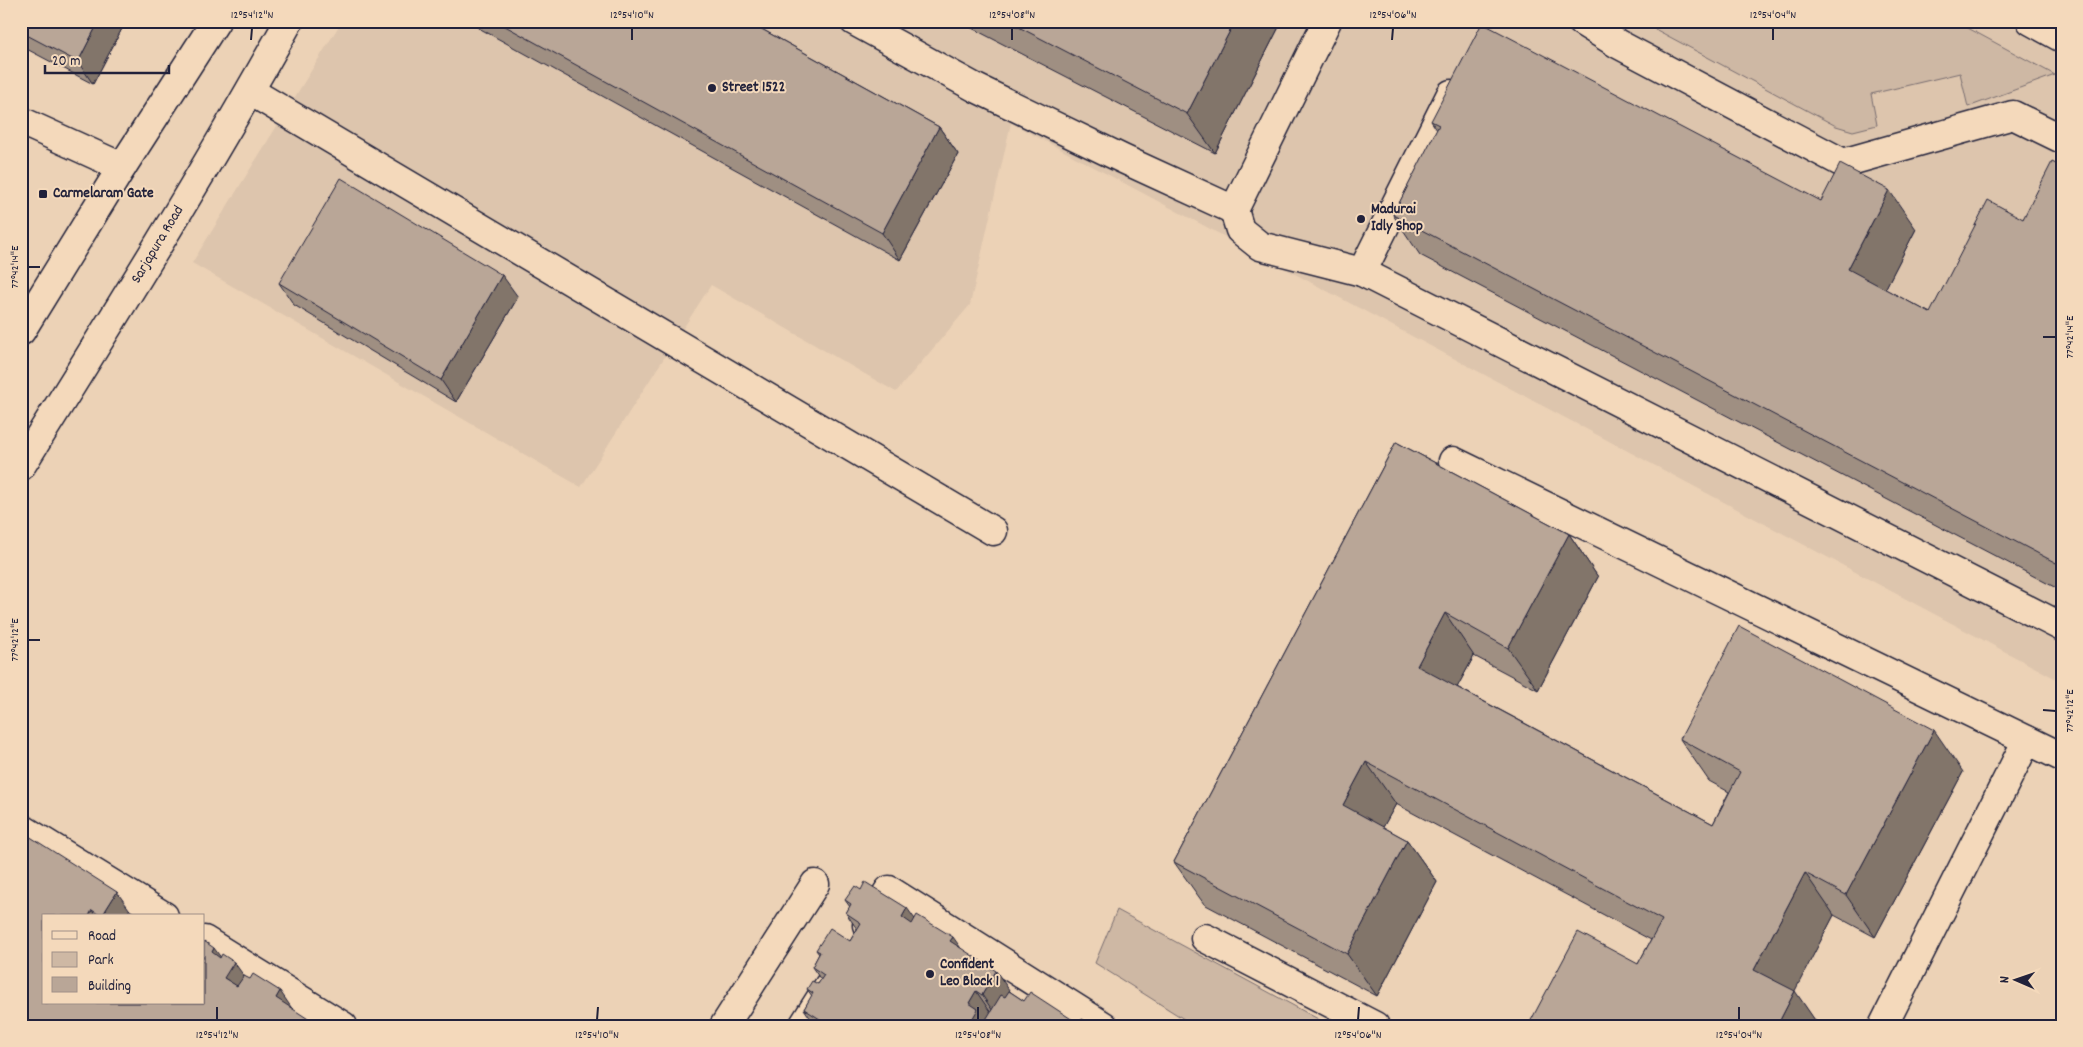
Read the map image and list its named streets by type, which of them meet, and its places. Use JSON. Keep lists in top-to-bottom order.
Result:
{
  "streets": {
    "street": ["Sarjapura Road"]
  },
  "places": {
    "other": ["Street 1522", "Madurai Idly Shop", "Confident Leo Block 1"],
    "transit": ["Carmelaram Gate"]
  },
  "legend": ["Road", "Park", "Building"],
  "scale_bar": "20 m",
  "north": "left",
  "coordinates": [
    "12°54'12\"N",
    "12°54'10\"N",
    "12°54'08\"N",
    "12°54'06\"N",
    "12°54'04\"N",
    "77°42'14\"E",
    "77°42'12\"E"
  ]
}
